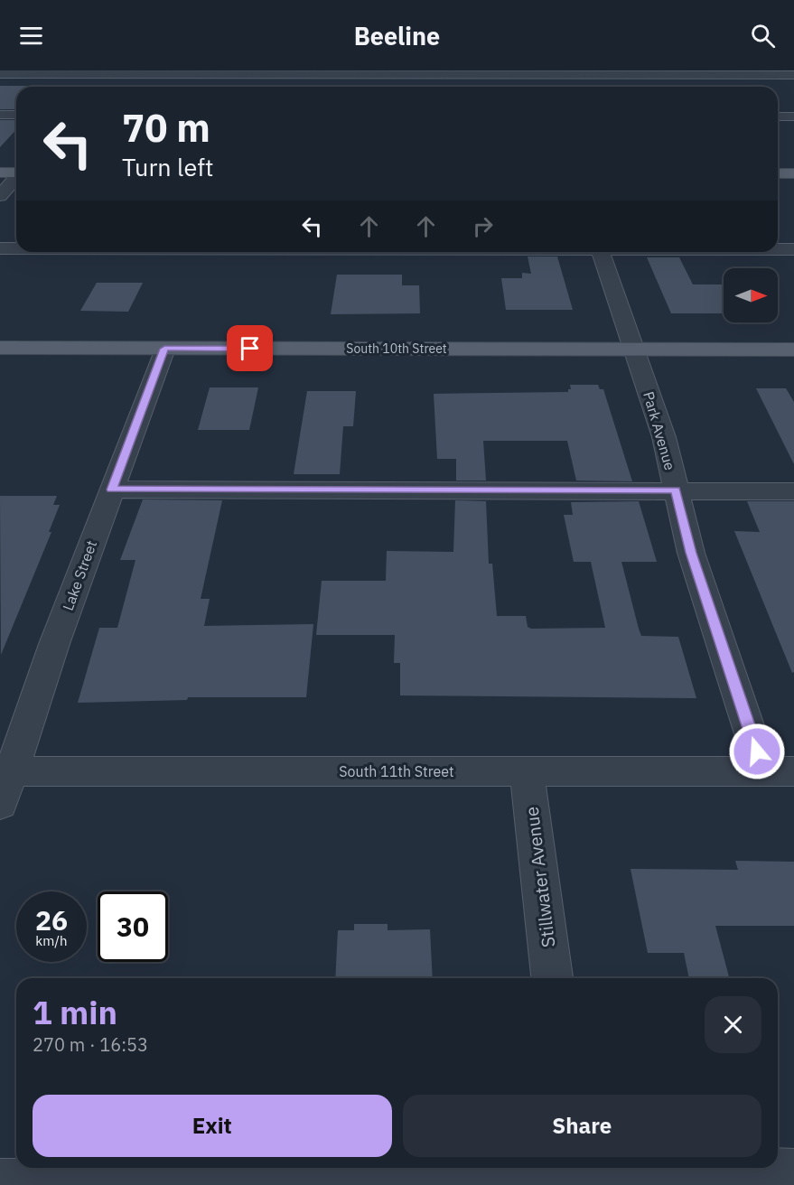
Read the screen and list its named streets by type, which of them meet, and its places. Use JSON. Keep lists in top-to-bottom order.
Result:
{
  "streets": {
    "main road": ["South 10th Street"],
    "street": [
      "Park Avenue",
      "Lake Street",
      "South 11th Street",
      "Stillwater Avenue"
    ]
  },
  "crossings": [
    ["South 10th Street", "Park Avenue"],
    ["South 10th Street", "Lake Street"],
    ["Park Avenue", "South 11th Street"],
    ["Lake Street", "South 11th Street"],
    ["South 11th Street", "Stillwater Avenue"]
  ],
  "north": "right",
  "page": {
    "header": "Beeline",
    "turn": ["70 m", "Turn left"],
    "speed": "26 km/h",
    "limit": "30",
    "heading": ["1 min", "270 m · 16:53"],
    "buttons": ["Exit", "Share"]
  }
}
